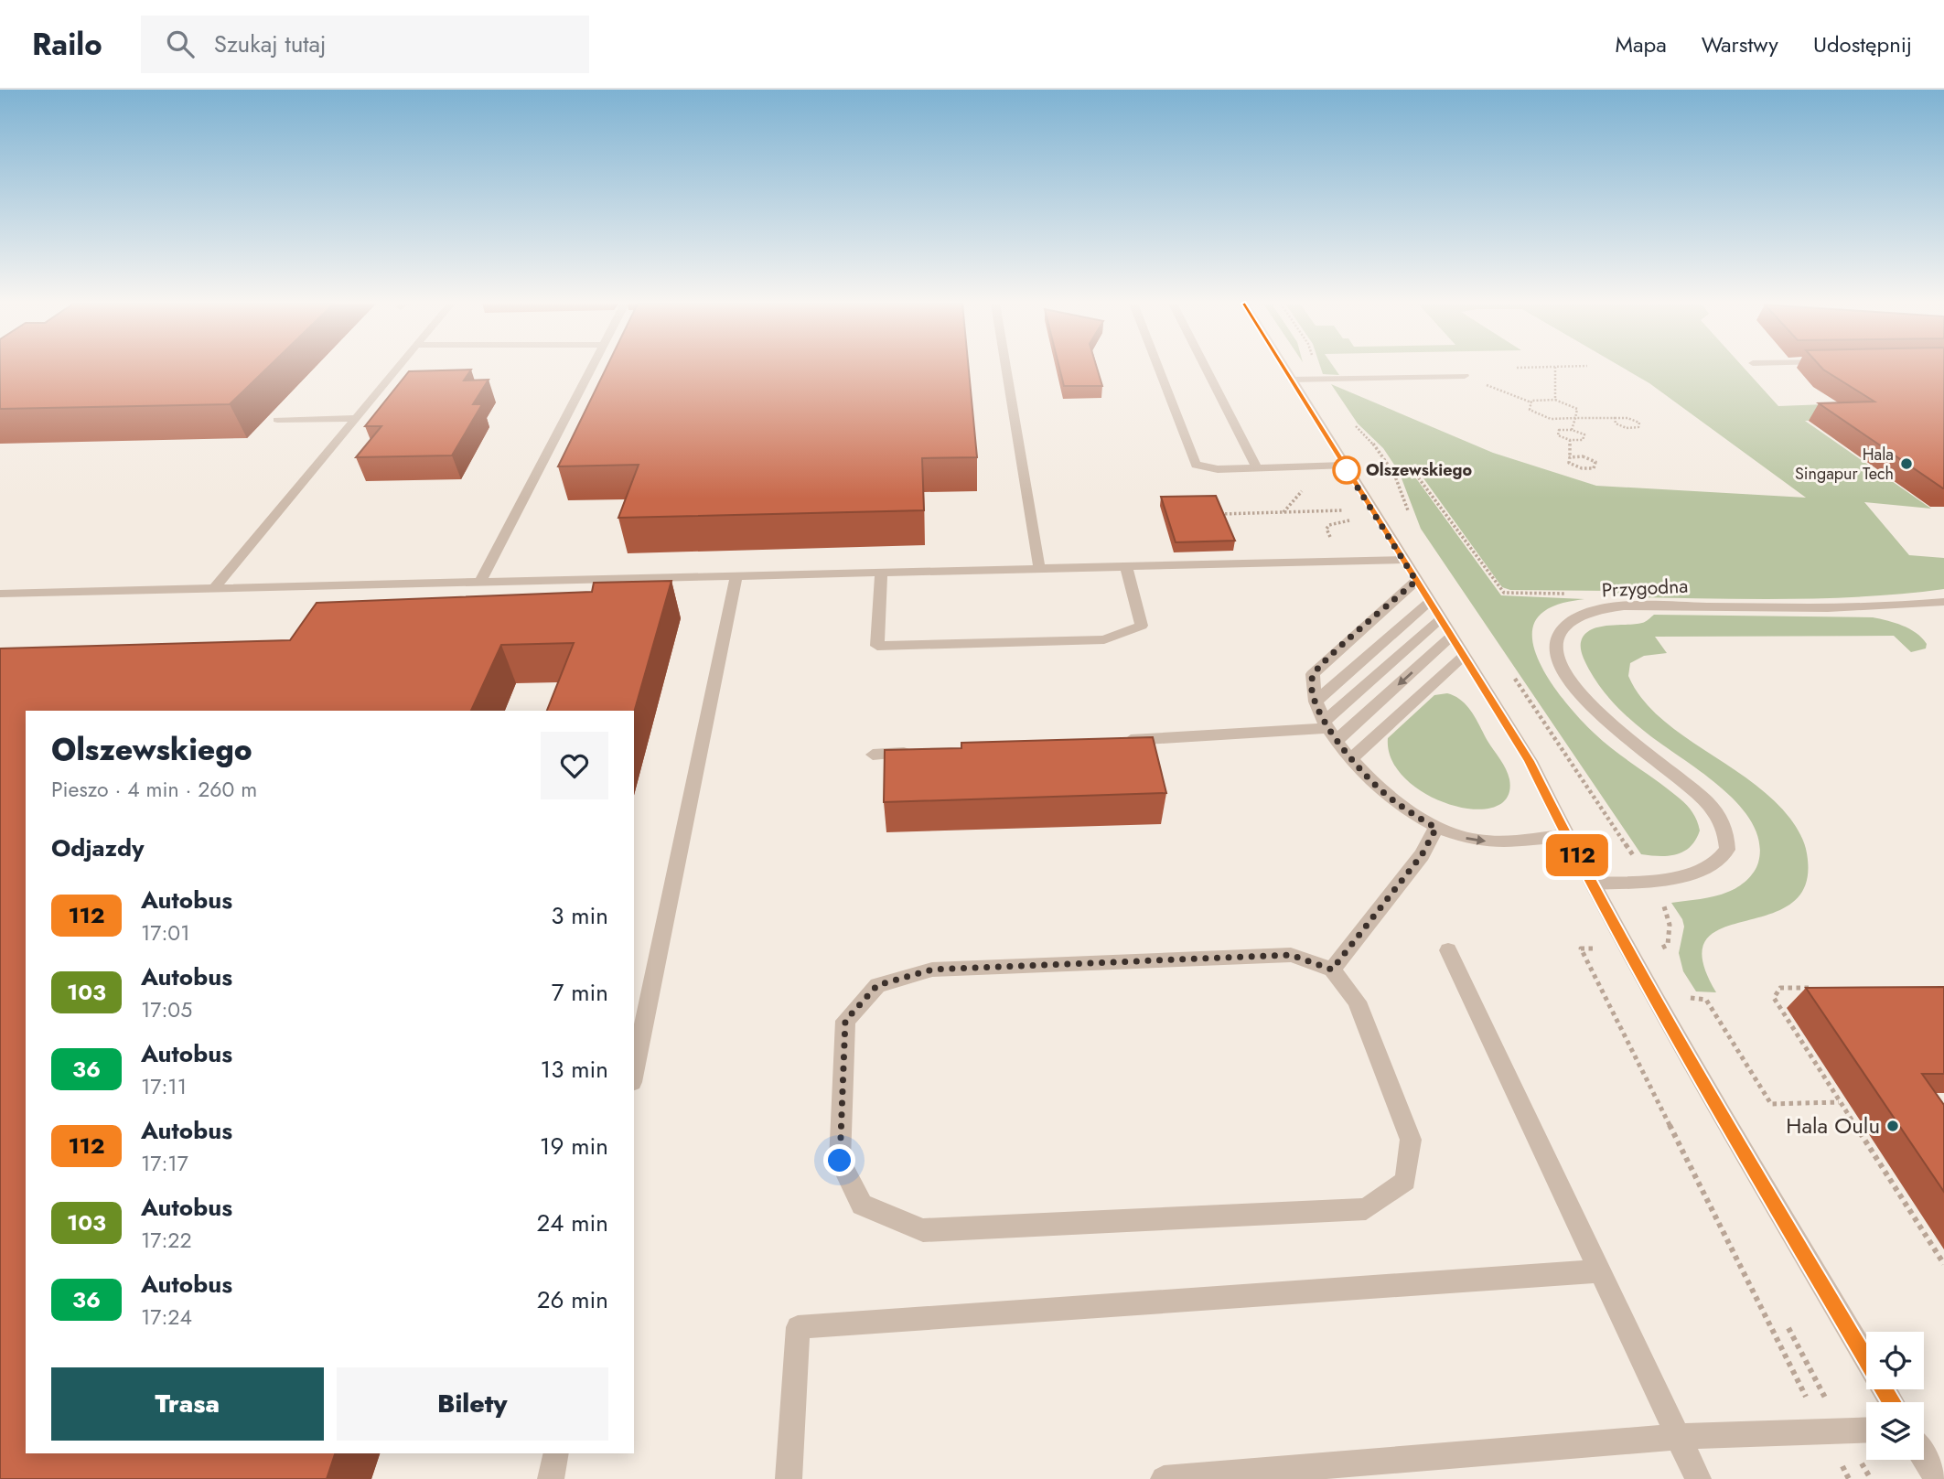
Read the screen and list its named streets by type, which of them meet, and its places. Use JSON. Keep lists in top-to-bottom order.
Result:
{
  "streets": {
    "street": ["Przygodna"]
  },
  "places": ["Hala Singapur Tech", "Olszewskiego", "Hala Oulu"],
  "lines": ["bus line 112"],
  "page": {
    "header": "Railo",
    "search": "Szukaj tutaj",
    "nav": ["Mapa", "Warstwy", "Udostępnij"],
    "on_map": "112",
    "heading": [
      ["Olszewskiego", "Pieszo · 4 min · 260 m"],
      "Odjazdy"
    ],
    "list": [
      {
        "mark": "112",
        "name": "Autobus",
        "note": "17:01",
        "value": "3 min"
      },
      {
        "mark": "103",
        "name": "Autobus",
        "note": "17:05",
        "value": "7 min"
      },
      {
        "mark": "36",
        "name": "Autobus",
        "note": "17:11",
        "value": "13 min"
      },
      {
        "mark": "112",
        "name": "Autobus",
        "note": "17:17",
        "value": "19 min"
      },
      {
        "mark": "103",
        "name": "Autobus",
        "note": "17:22",
        "value": "24 min"
      },
      {
        "mark": "36",
        "name": "Autobus",
        "note": "17:24",
        "value": "26 min"
      }
    ],
    "buttons": ["Trasa", "Bilety"]
  }
}
